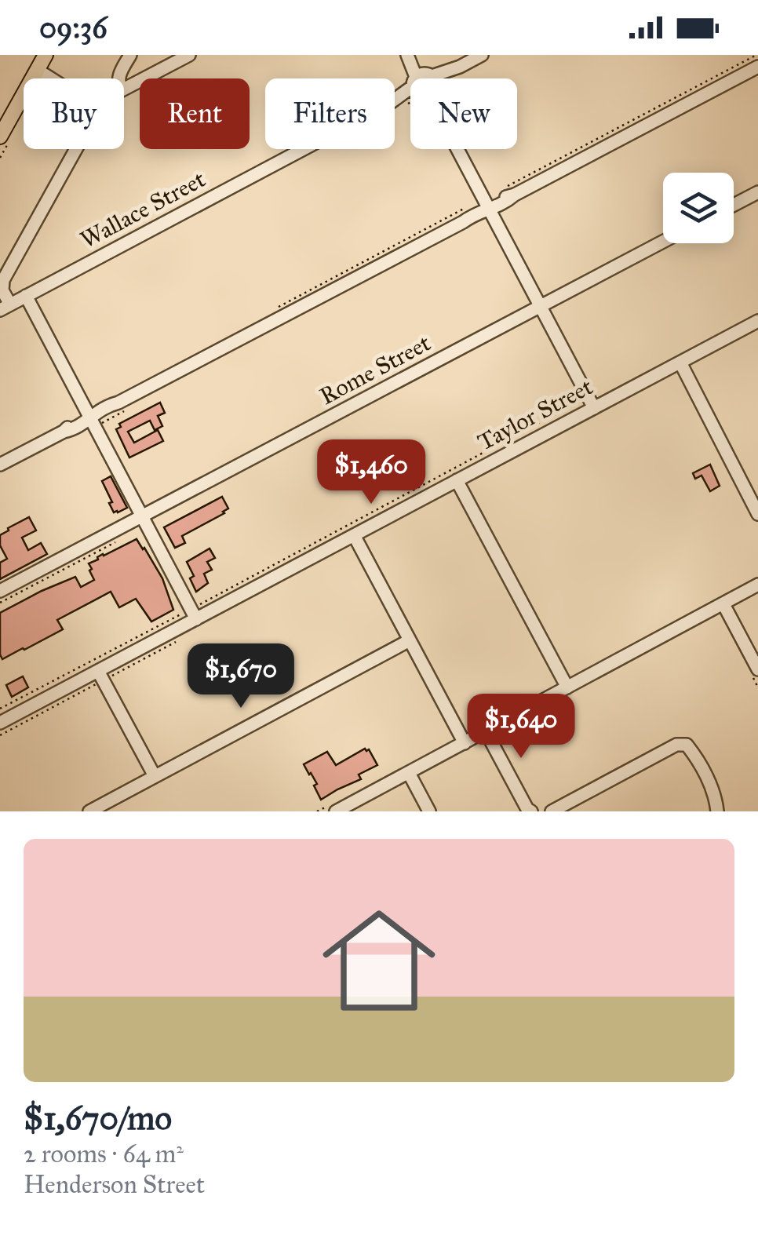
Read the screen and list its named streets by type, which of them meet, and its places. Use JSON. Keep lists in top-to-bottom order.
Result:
{
  "streets": {
    "street": ["Wallace Street", "Rome Street", "Taylor Street"]
  },
  "page": {
    "status": "09:36",
    "chip": [
      "Buy",
      "Rent",
      "Filters",
      "New"
    ],
    "price": ["$1,460", "$1,670", "$1,640"],
    "list": [
      {
        "name": "$1,670/mo",
        "note": "2 rooms · 64 m² · Henderson Street"
      }
    ]
  }
}
